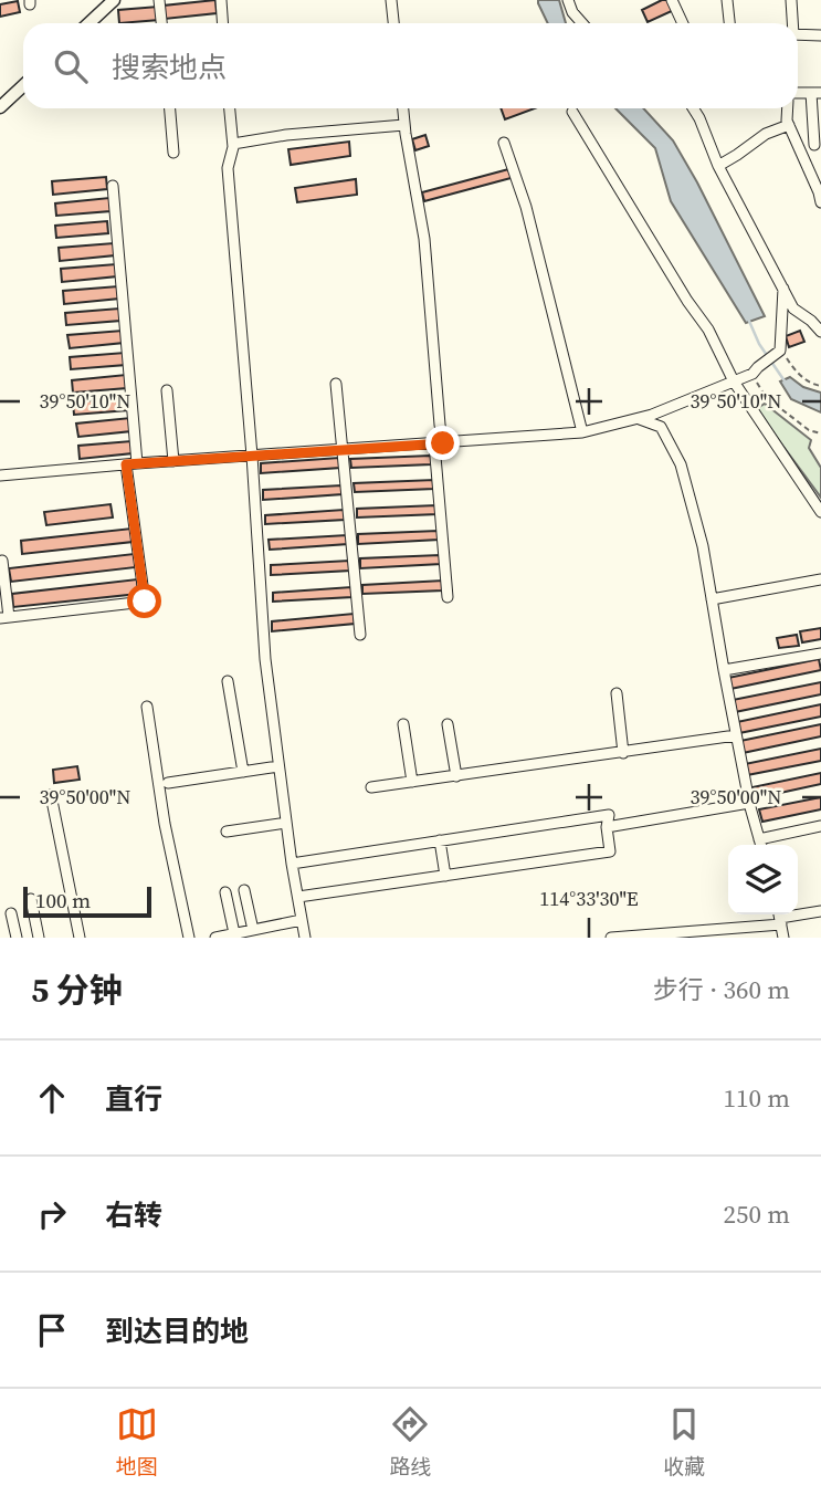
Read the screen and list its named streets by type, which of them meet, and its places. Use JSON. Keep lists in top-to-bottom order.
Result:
{
  "scale_bar": "100 m",
  "page": {
    "search": "搜索地点",
    "scale": "100 m",
    "heading": ["5 分钟", "步行 · 360 m"],
    "list": [
      ["直行", "110 m"],
      ["右转", "250 m"],
      "到达目的地"
    ],
    "nav": ["地图", "路线", "收藏"]
  },
  "coordinates": ["39°50'10\"N", "39°50'00\"N", "114°33'30\"E"]
}
